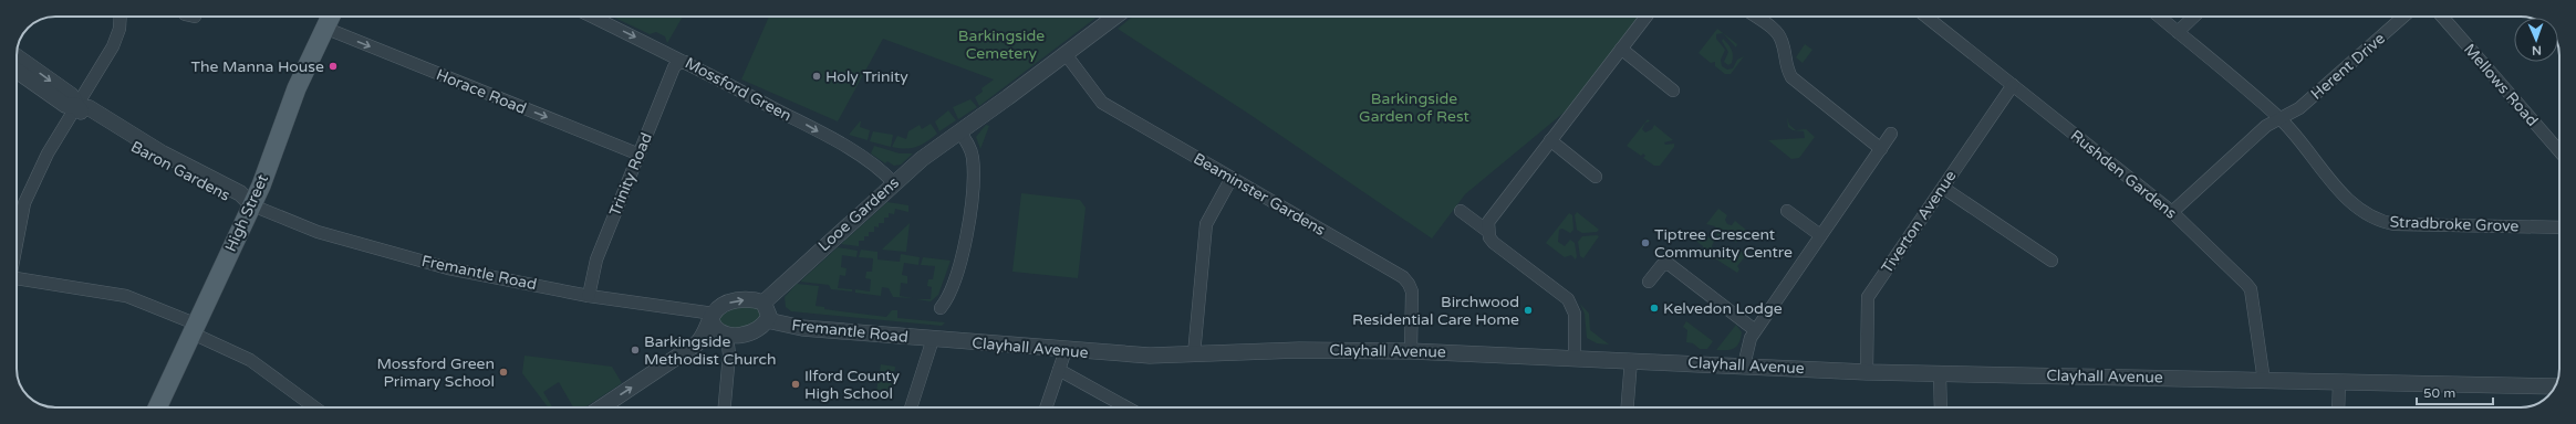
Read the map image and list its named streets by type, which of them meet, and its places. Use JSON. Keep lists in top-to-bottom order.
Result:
{
  "streets": {
    "main road": ["High Street"],
    "street": [
      "Herent Drive",
      "Mellows Road",
      "Mossford Green",
      "Horace Road",
      "Baron Gardens",
      "Trinity Road",
      "Rushden Gardens",
      "Beaminster Gardens",
      "Looe Gardens",
      "Tiverton Avenue",
      "Stradbroke Grove",
      "Fremantle Road",
      "Clayhall Avenue"
    ]
  },
  "crossings": [
    ["Herent Drive", "Rushden Gardens"],
    ["Herent Drive", "Stradbroke Grove"],
    ["Mossford Green", "Trinity Road"],
    ["Mossford Green", "Looe Gardens"],
    ["Horace Road", "Trinity Road"],
    ["Horace Road", "High Street"],
    ["Baron Gardens", "High Street"],
    ["Baron Gardens", "Fremantle Road"],
    ["Trinity Road", "Fremantle Road"],
    ["Rushden Gardens", "Tiverton Avenue"],
    ["Rushden Gardens", "Clayhall Avenue"],
    ["Beaminster Gardens", "Looe Gardens"],
    ["Beaminster Gardens", "Clayhall Avenue"],
    ["High Street", "Fremantle Road"],
    ["Looe Gardens", "Fremantle Road"],
    ["Tiverton Avenue", "Clayhall Avenue"],
    ["Fremantle Road", "Clayhall Avenue"]
  ],
  "one_way": ["Mossford Green", "Horace Road"],
  "parks": ["Barkingside Cemetery", "Barkingside Garden of Rest"],
  "places": [
    "The Manna House",
    "Holy Trinity",
    "Tiptree Crescent Community Centre",
    "Kelvedon Lodge",
    "Birchwood Residential Care Home",
    "Barkingside Methodist Church",
    "Mossford Green Primary School",
    "Ilford County High School"
  ],
  "scale_bar": "50 m",
  "north": "bottom"
}
